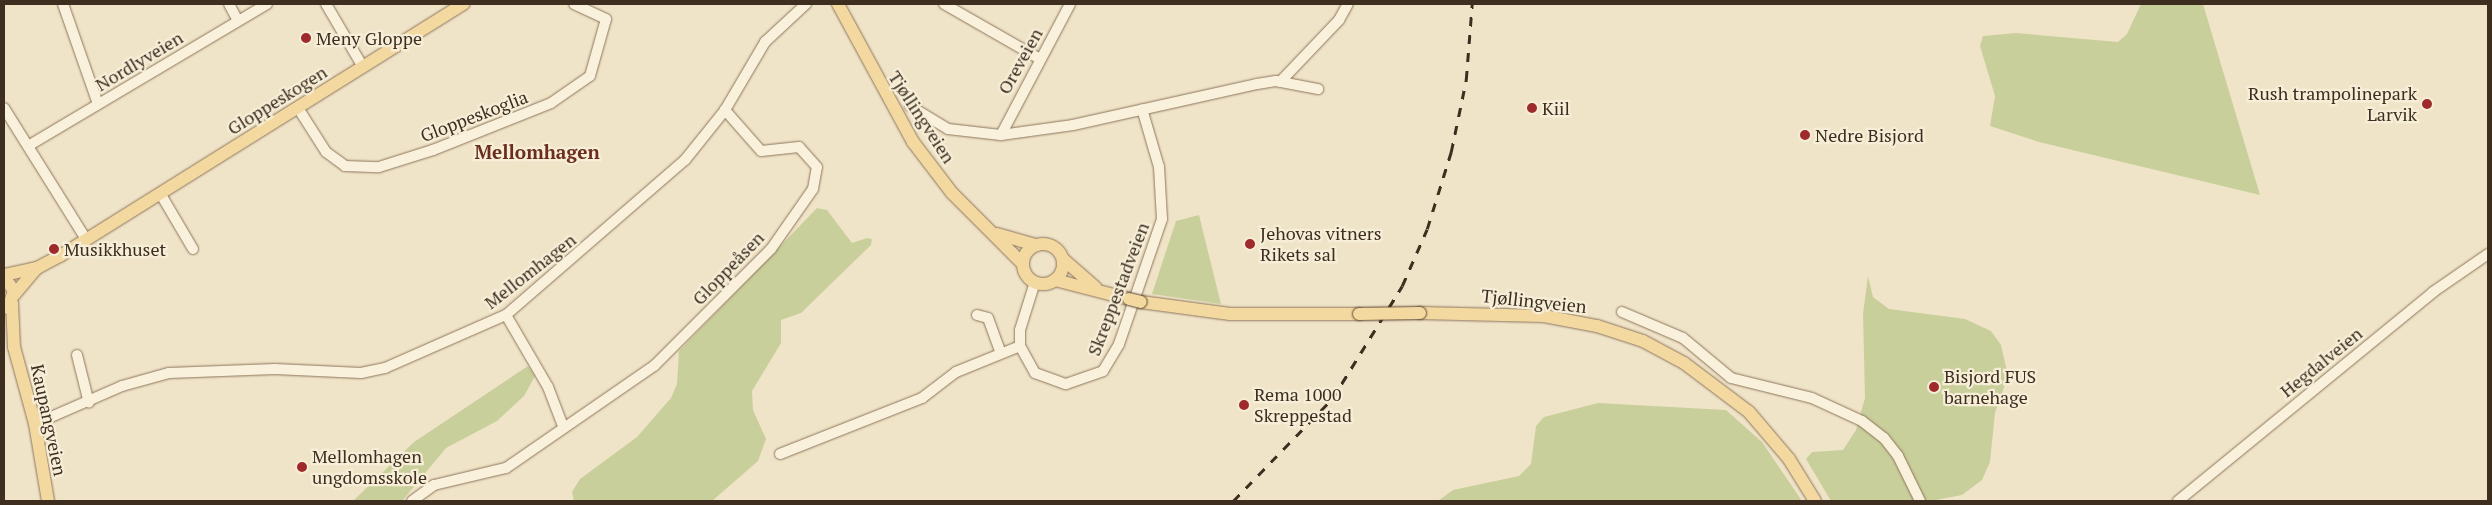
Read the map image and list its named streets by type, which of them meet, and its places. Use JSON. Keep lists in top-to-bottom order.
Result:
{
  "streets": {
    "main road": ["Gloppeskogen", "Tjøllingveien", "Kaupangveien"],
    "street": [
      "Nordlyveien",
      "Oreveien",
      "Gloppeskoglia",
      "Gloppeåsen",
      "Mellomhagen",
      "Skreppestadveien",
      "Hegdalveien"
    ]
  },
  "crossings": [
    ["Gloppeskogen", "Gloppeskoglia"],
    ["Gloppeskogen", "Kaupangveien"],
    ["Gloppeåsen", "Mellomhagen"],
    ["Mellomhagen", "Kaupangveien"]
  ],
  "districts": ["Mellomhagen"],
  "places": [
    "Meny Gloppe",
    "Rush trampolinepark Larvik",
    "Kiil",
    "Nedre Bisjord",
    "Jehovas vitners Rikets sal",
    "Musikkhuset",
    "Bisjord FUS barnehage",
    "Rema 1000 Skreppestad",
    "Mellomhagen ungdomsskole"
  ]
}
